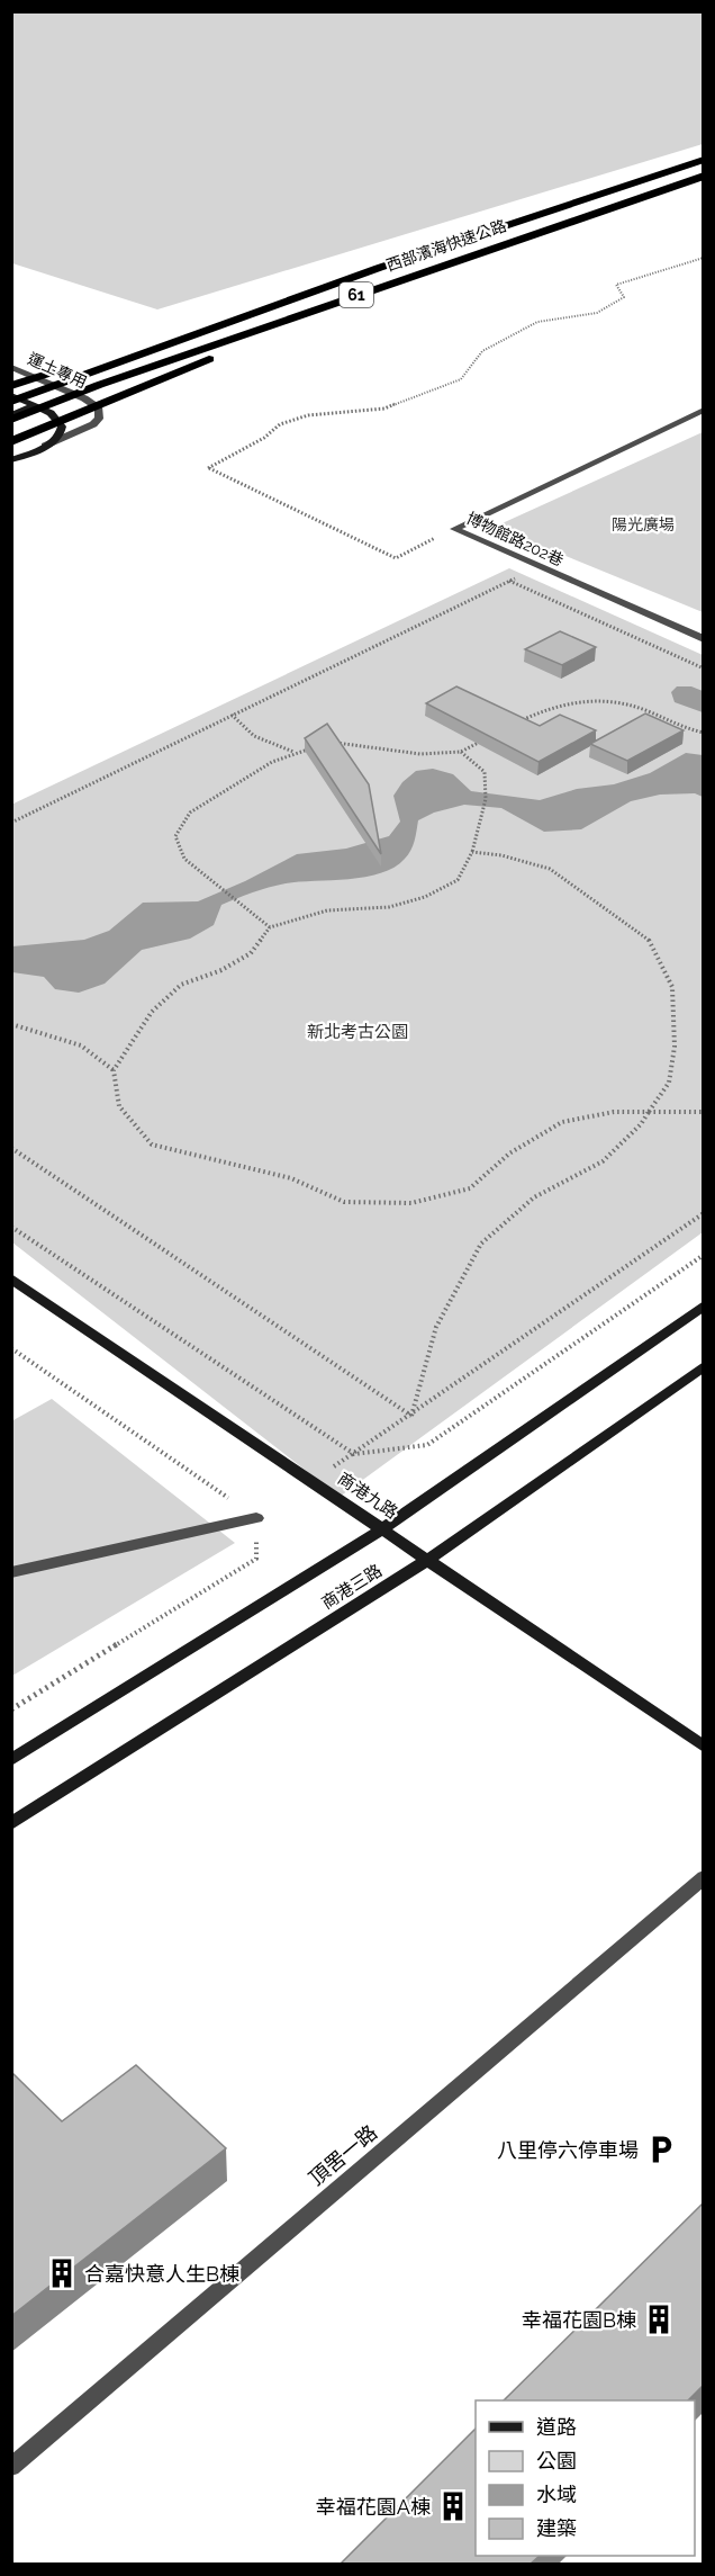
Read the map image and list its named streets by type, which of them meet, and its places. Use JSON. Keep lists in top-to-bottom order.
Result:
{
  "streets": {
    "highway": ["西部濱海快速公路", "61"],
    "street": [
      "運土專用",
      "博物館路202巷",
      "商港九路",
      "商港三路",
      "頂罟一路"
    ]
  },
  "crossings": [
    ["商港九路", "商港三路"]
  ],
  "parks": ["陽光廣場", "新北考古公園"],
  "places": {
    "parking": ["八里停六停車場"],
    "building": ["合嘉快意人生B棟", "幸福花園B棟", "幸福花園A棟"]
  },
  "legend": [
    "道路",
    "公園",
    "水域",
    "建築"
  ]
}
